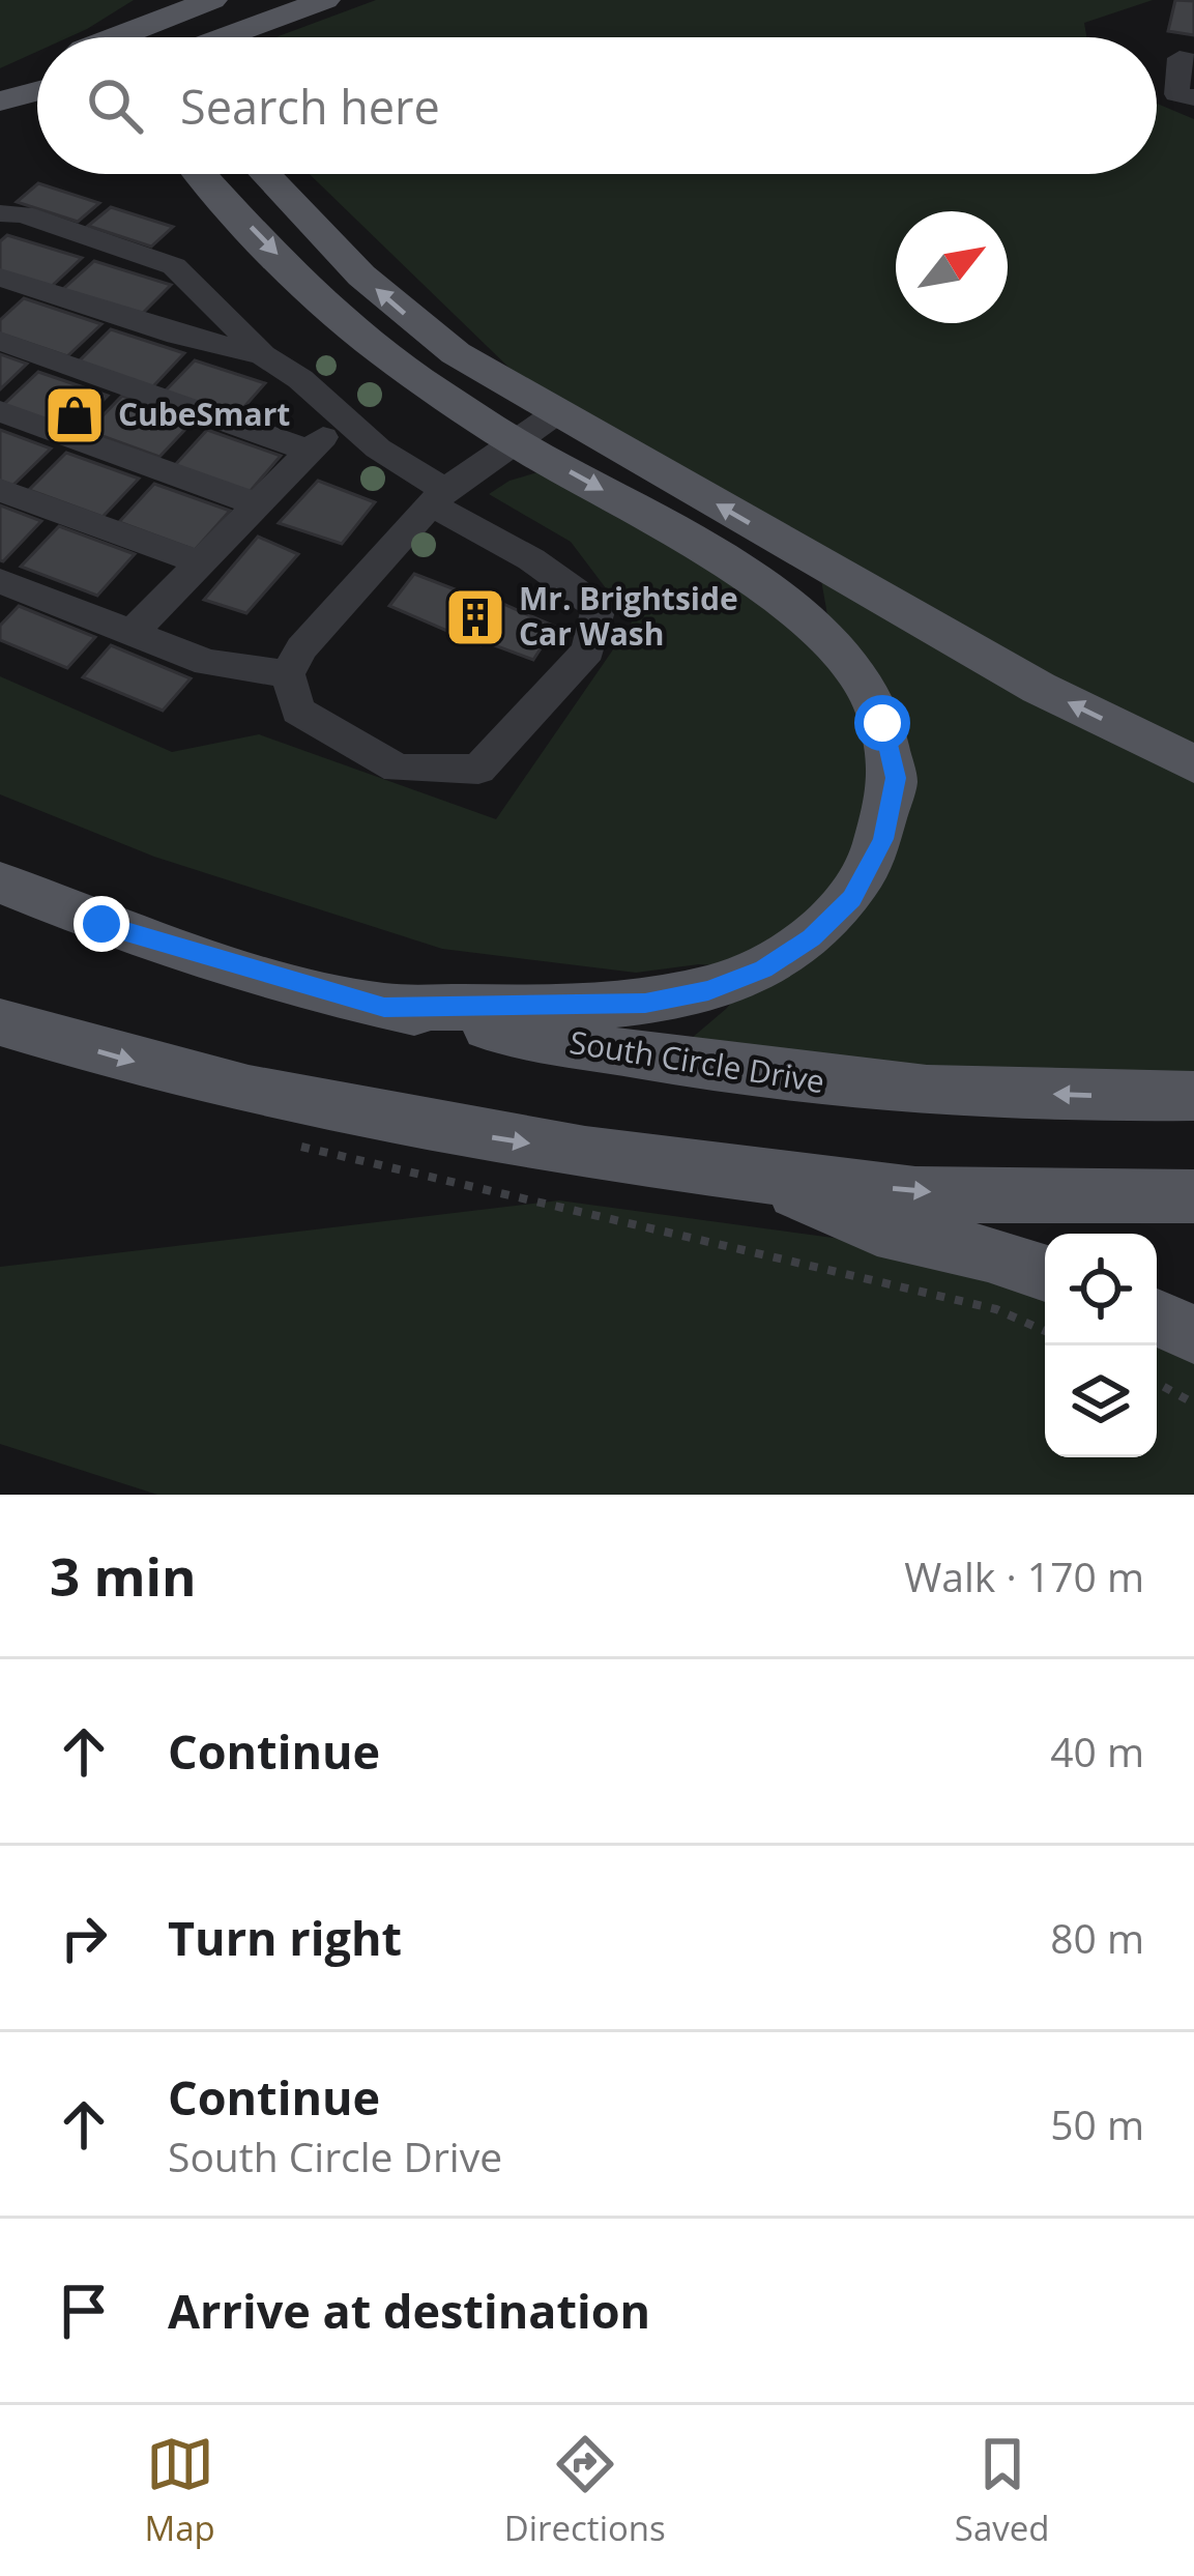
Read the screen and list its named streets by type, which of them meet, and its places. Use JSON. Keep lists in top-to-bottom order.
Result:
{
  "streets": {
    "main road": ["South Circle Drive"]
  },
  "places": {
    "shop": ["CubeSmart"],
    "building": ["Mr. Brightside Car Wash"]
  },
  "north": "top right",
  "page": {
    "search": "Search here",
    "heading": ["3 min", "Walk · 170 m"],
    "list": [
      ["Continue", "40 m"],
      ["Turn right", "80 m"],
      ["Continue", "South Circle Drive", "50 m"],
      "Arrive at destination"
    ],
    "nav": ["Map", "Directions", "Saved"]
  }
}
